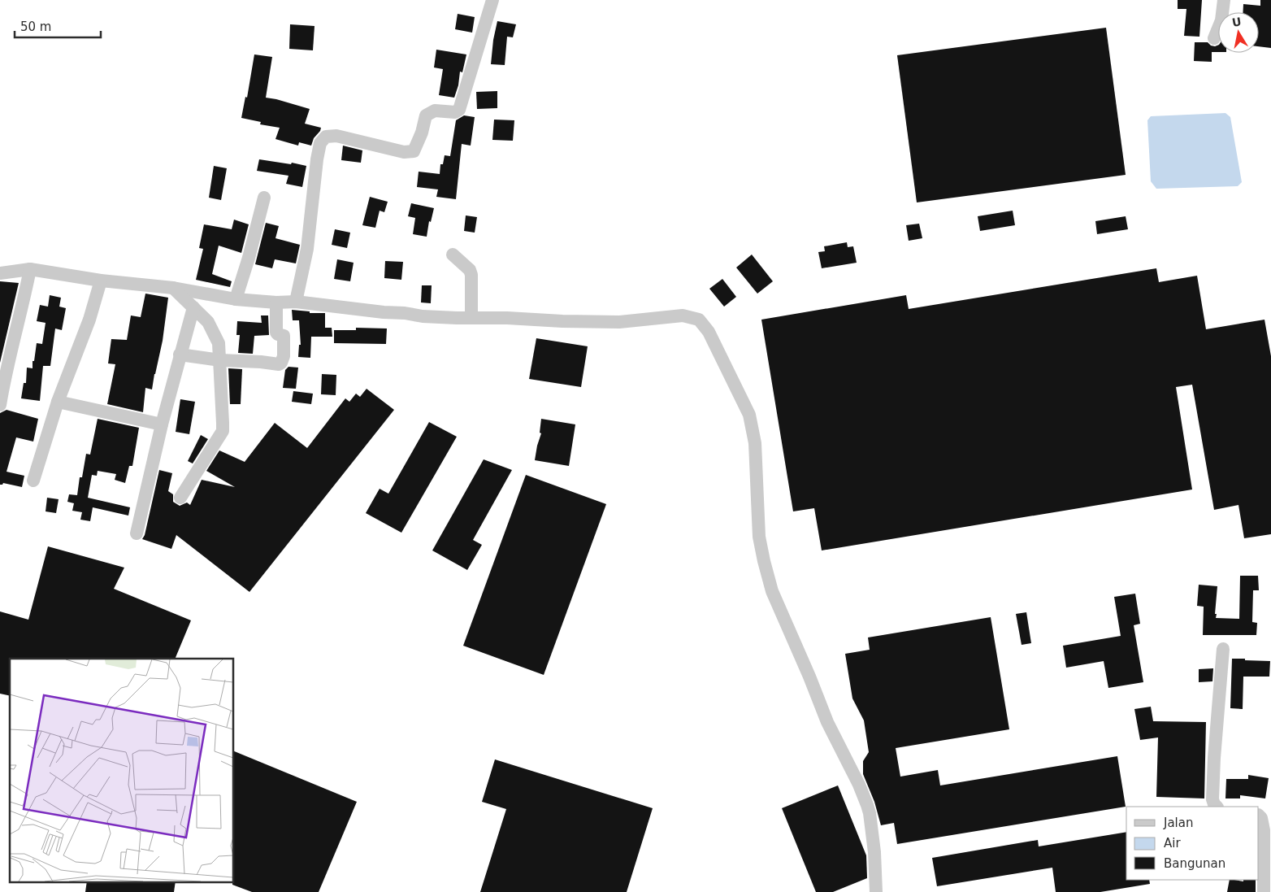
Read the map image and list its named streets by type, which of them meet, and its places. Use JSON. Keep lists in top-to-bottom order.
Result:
{
  "legend": ["Jalan", "Air", "Bangunan"],
  "scale_bar": "50 m",
  "north": "top"
}
